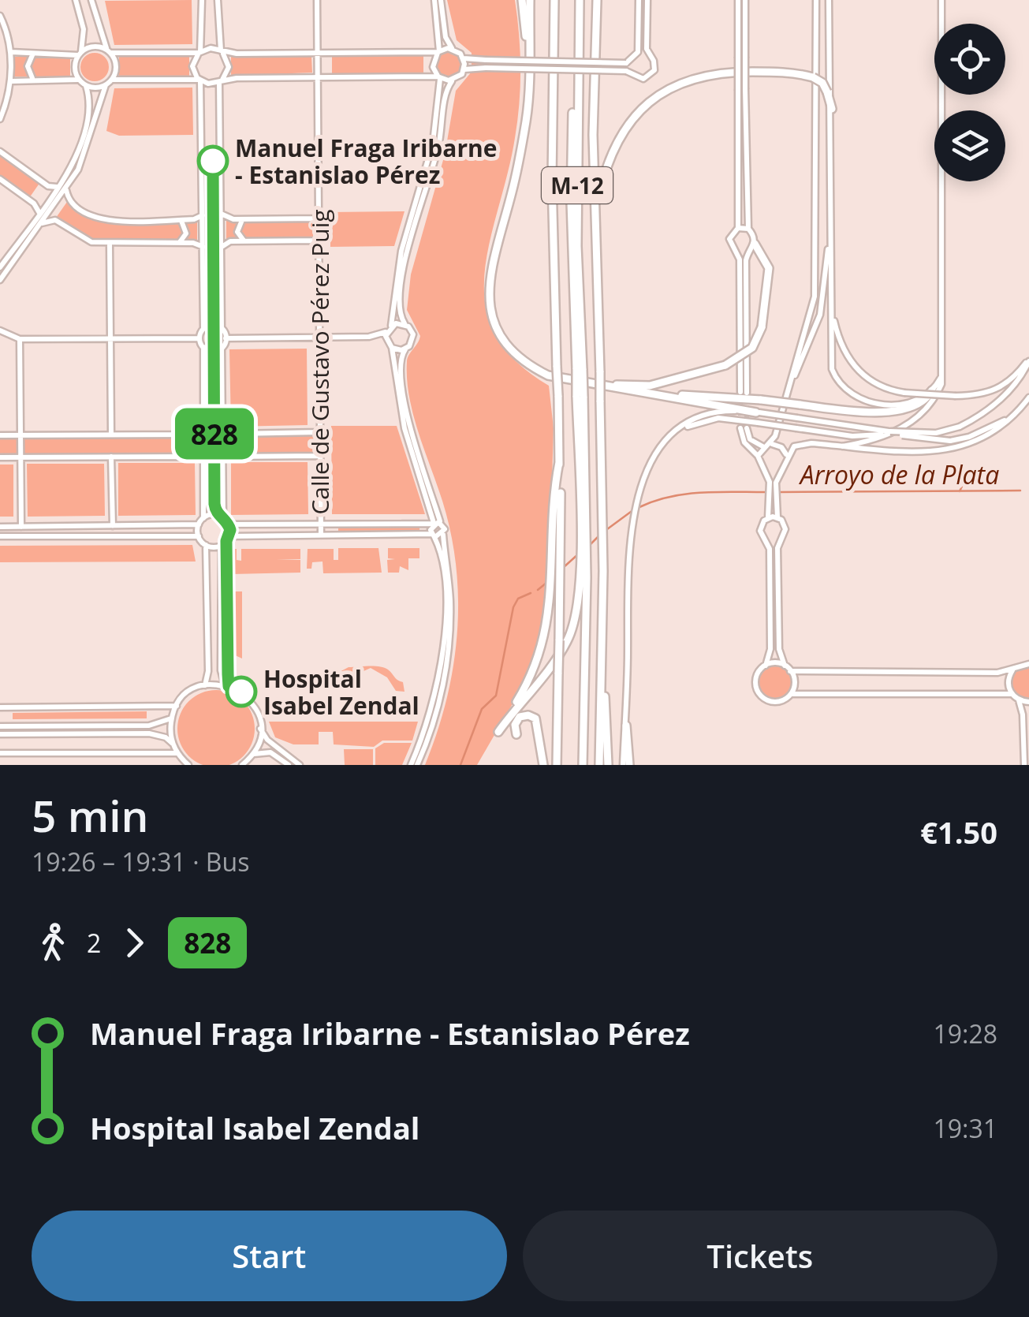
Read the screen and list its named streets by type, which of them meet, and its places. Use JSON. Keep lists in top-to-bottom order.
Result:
{
  "streets": {
    "highway": ["M-12"],
    "street": ["Calle de Gustavo Pérez Puig"]
  },
  "water": ["Arroyo de la Plata"],
  "places": ["Manuel Fraga Iribarne - Estanislao Pérez", "Hospital Isabel Zendal"],
  "lines": ["bus line 828"],
  "page": {
    "on_map": "828",
    "heading": ["5 min", "19:26 – 19:31 · Bus", "€1.50"],
    "legs": ["2", "828"],
    "list": [
      {
        "name": "Manuel Fraga Iribarne - Estanislao Pérez",
        "value": "19:28"
      },
      {
        "name": "Hospital Isabel Zendal",
        "value": "19:31"
      }
    ],
    "buttons": ["Start", "Tickets"]
  }
}
